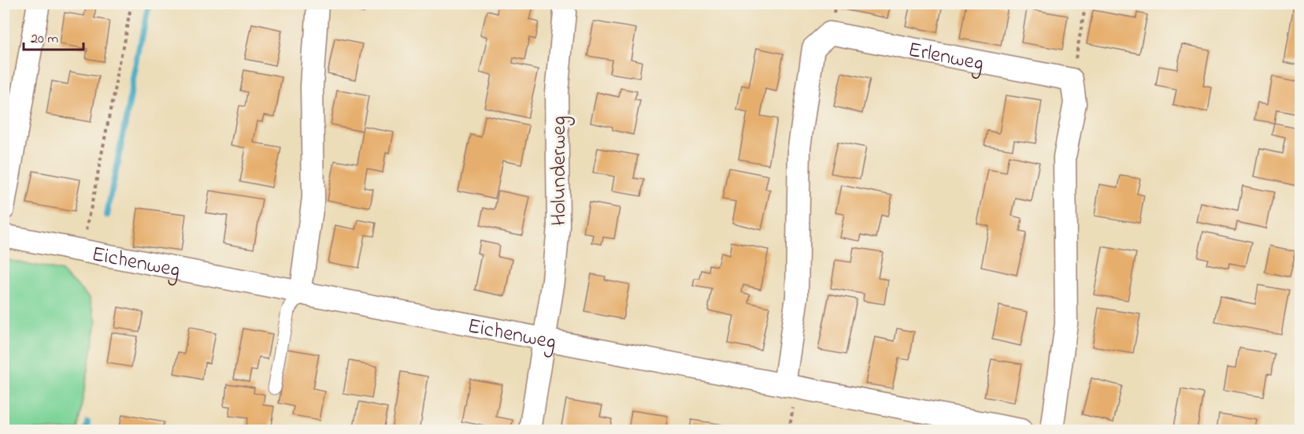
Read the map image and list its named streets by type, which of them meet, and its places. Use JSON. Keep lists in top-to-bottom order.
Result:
{
  "streets": {
    "street": ["Erlenweg", "Holunderweg", "Eichenweg"]
  },
  "crossings": [
    ["Erlenweg", "Eichenweg"],
    ["Holunderweg", "Eichenweg"]
  ],
  "scale_bar": "20 m"
}
